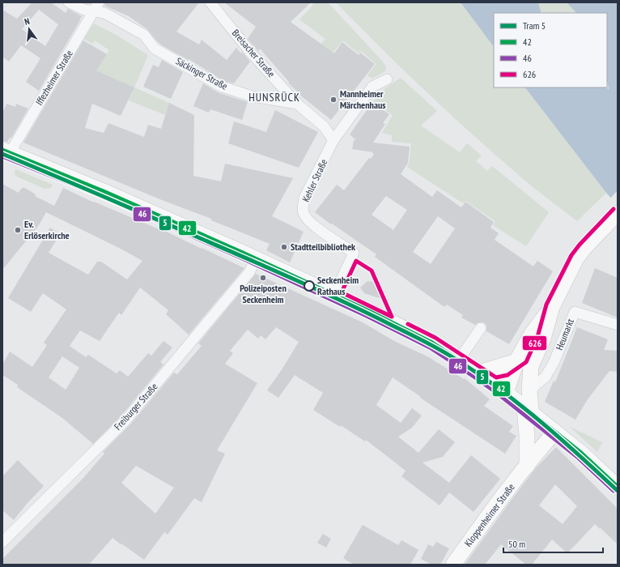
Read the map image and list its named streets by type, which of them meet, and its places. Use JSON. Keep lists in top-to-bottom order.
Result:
{
  "streets": {
    "main road": ["Kloppenheimer Straße"],
    "street": [
      "Breisacher Straße",
      "Säckinger Straße",
      "Iffezheimer Straße",
      "Kehler Straße",
      "Heumarkt",
      "Freiburger Straße"
    ]
  },
  "crossings": [
    ["Breisacher Straße", "Säckinger Straße"],
    ["Säckinger Straße", "Iffezheimer Straße"]
  ],
  "districts": ["HUNSRÜCK"],
  "places": [
    "Mannheimer Märchenhaus",
    "Ev. Erlöserkirche",
    "Stadtteilbibliothek",
    "Polizeiposten Seckenheim",
    "Seckenheim Rathaus"
  ],
  "lines": [
    "transit line 42",
    "tram line 5",
    "transit line 46",
    "transit line 626"
  ],
  "legend": [
    "Tram 5",
    "42",
    "46",
    "626"
  ],
  "scale_bar": "50 m",
  "north": "top"
}
